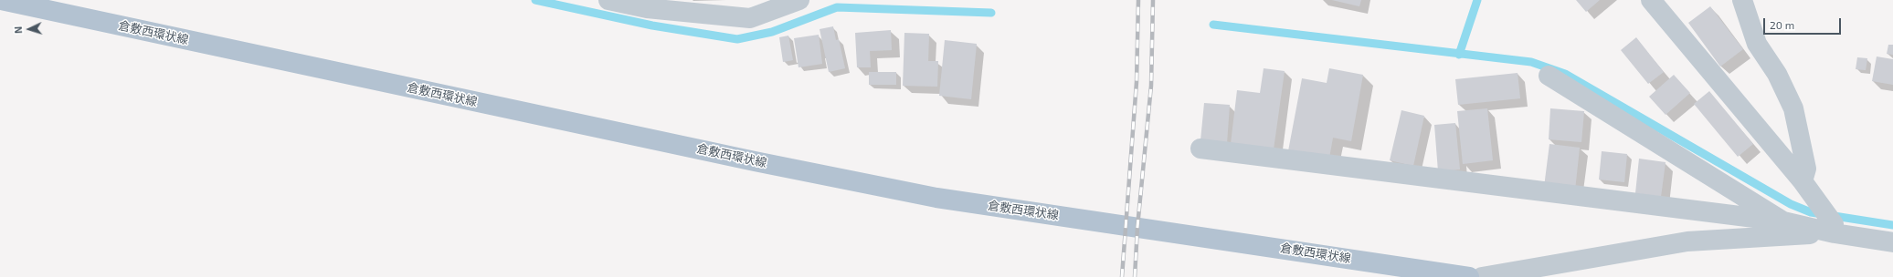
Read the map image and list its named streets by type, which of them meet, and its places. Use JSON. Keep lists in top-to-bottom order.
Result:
{
  "streets": {
    "main road": ["倉敷西環状線"]
  },
  "scale_bar": "20 m",
  "north": "left"
}
